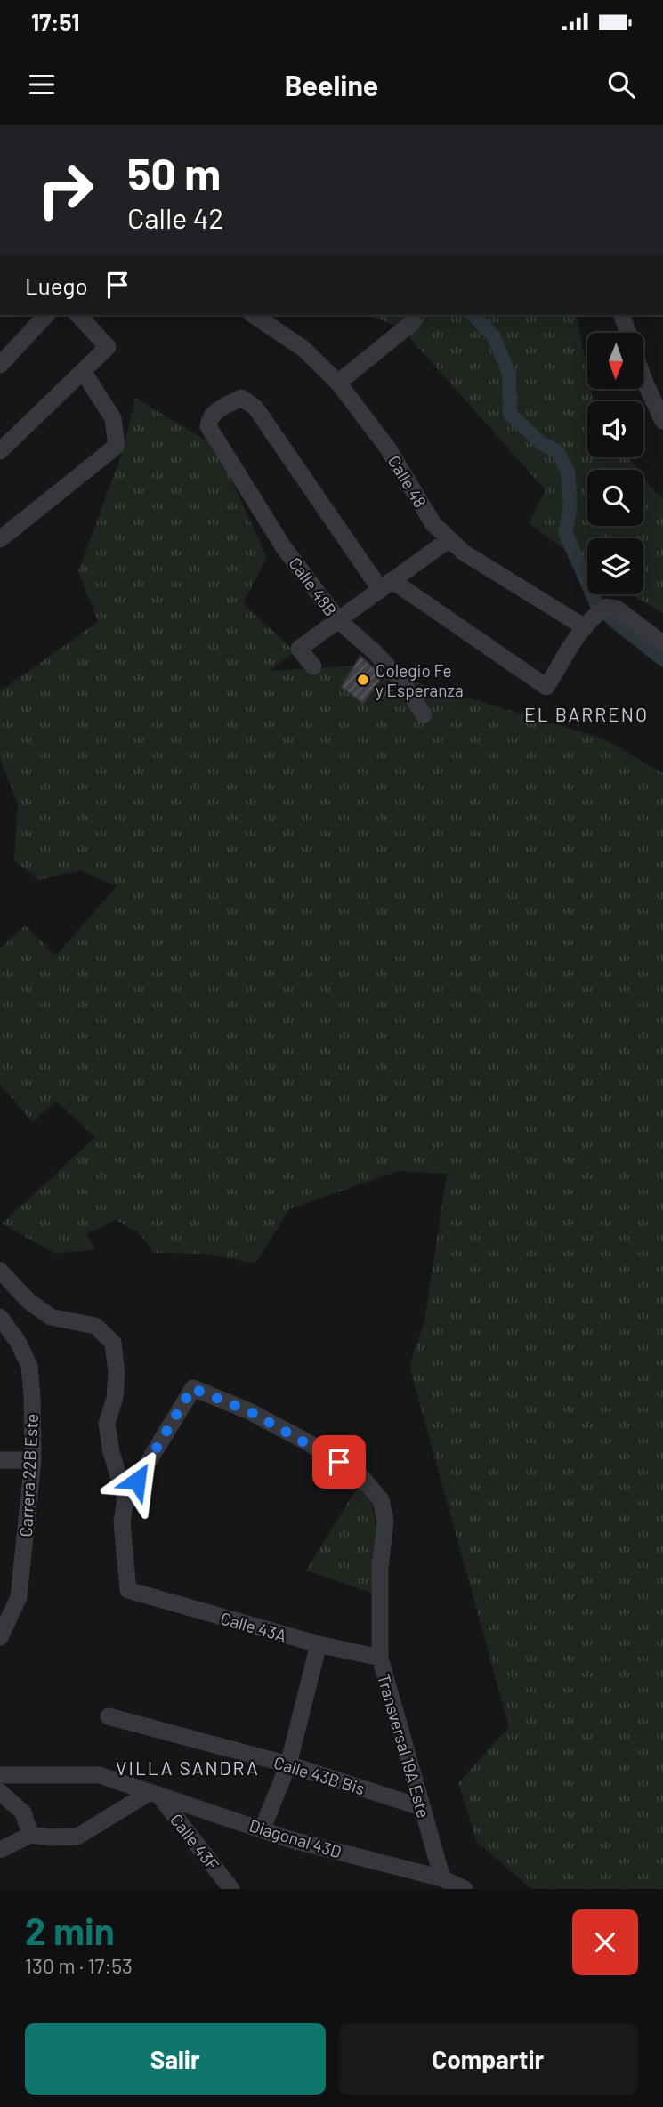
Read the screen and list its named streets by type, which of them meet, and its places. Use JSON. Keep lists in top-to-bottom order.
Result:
{
  "streets": {
    "street": [
      "Calle 48",
      "Calle 48B",
      "Carrera 22B Este",
      "Calle 43A",
      "Transversal 19A Este",
      "Calle 43B Bis",
      "Diagonal 43D",
      "Calle 43F"
    ]
  },
  "crossings": [
    ["Calle 43A", "Transversal 19A Este"],
    ["Transversal 19A Este", "Calle 43B Bis"],
    ["Transversal 19A Este", "Diagonal 43D"],
    ["Diagonal 43D", "Calle 43F"]
  ],
  "districts": ["EL BARRENO", "VILLA SANDRA"],
  "places": ["Colegio Fe y Esperanza"],
  "north": "bottom",
  "page": {
    "status": "17:51",
    "header": "Beeline",
    "turn": ["50 m", "Calle 42"],
    "then": "Luego",
    "heading": ["2 min", "130 m · 17:53"],
    "buttons": ["Salir", "Compartir"]
  }
}
